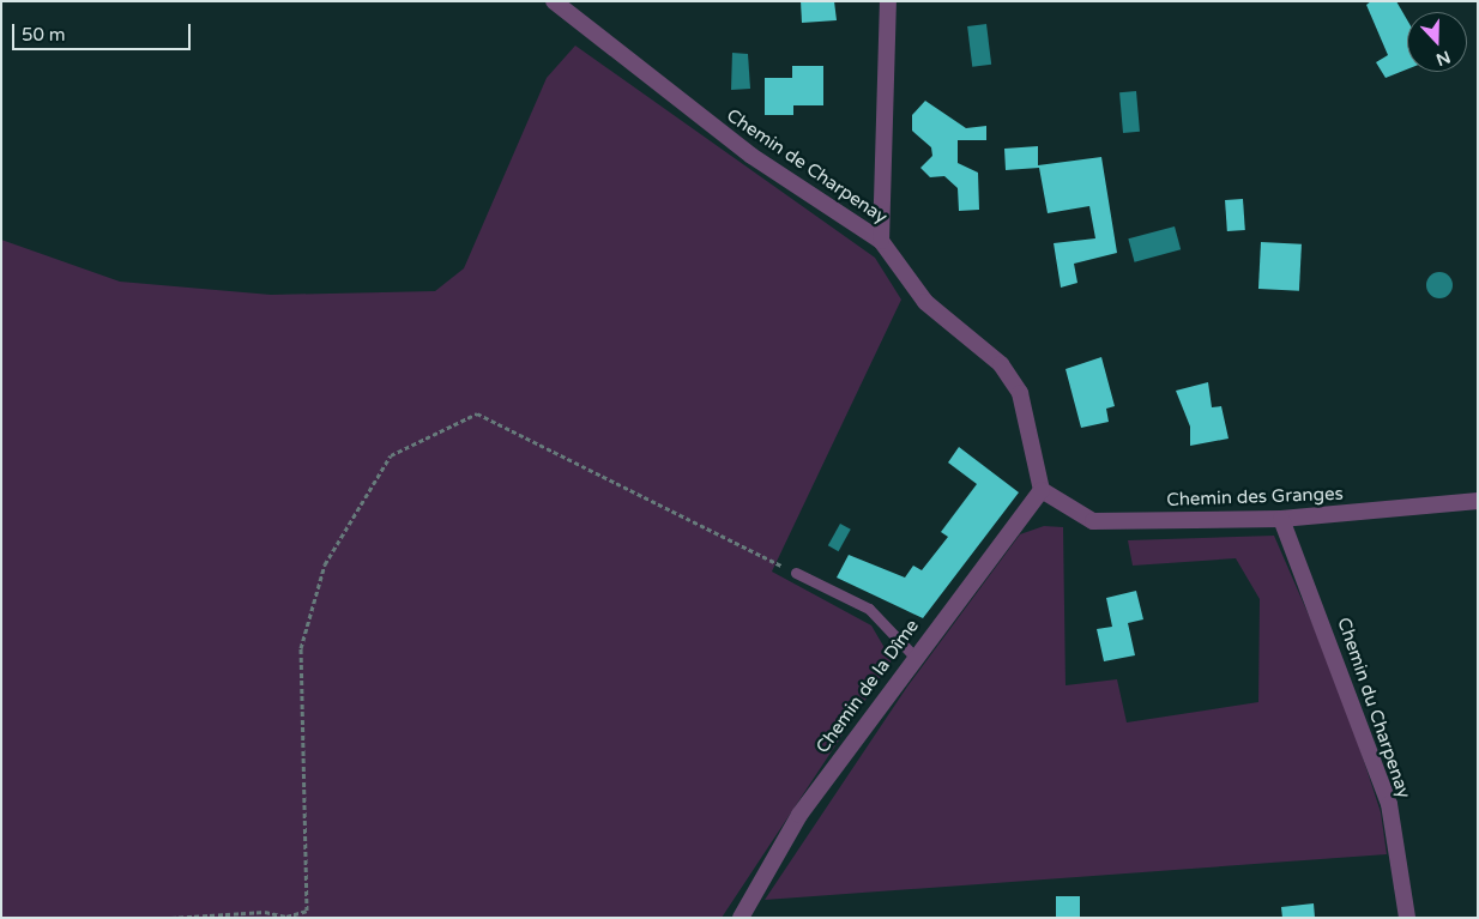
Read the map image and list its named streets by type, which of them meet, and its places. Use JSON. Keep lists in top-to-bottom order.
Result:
{
  "streets": {
    "street": [
      "Chemin de Charpenay",
      "Chemin des Granges",
      "Chemin de la Dîme",
      "Chemin du Charpenay"
    ]
  },
  "crossings": [
    ["Chemin de Charpenay", "Chemin des Granges"],
    ["Chemin de Charpenay", "Chemin de la Dîme"],
    ["Chemin des Granges", "Chemin de la Dîme"],
    ["Chemin des Granges", "Chemin du Charpenay"]
  ],
  "scale_bar": "50 m",
  "north": "bottom"
}
